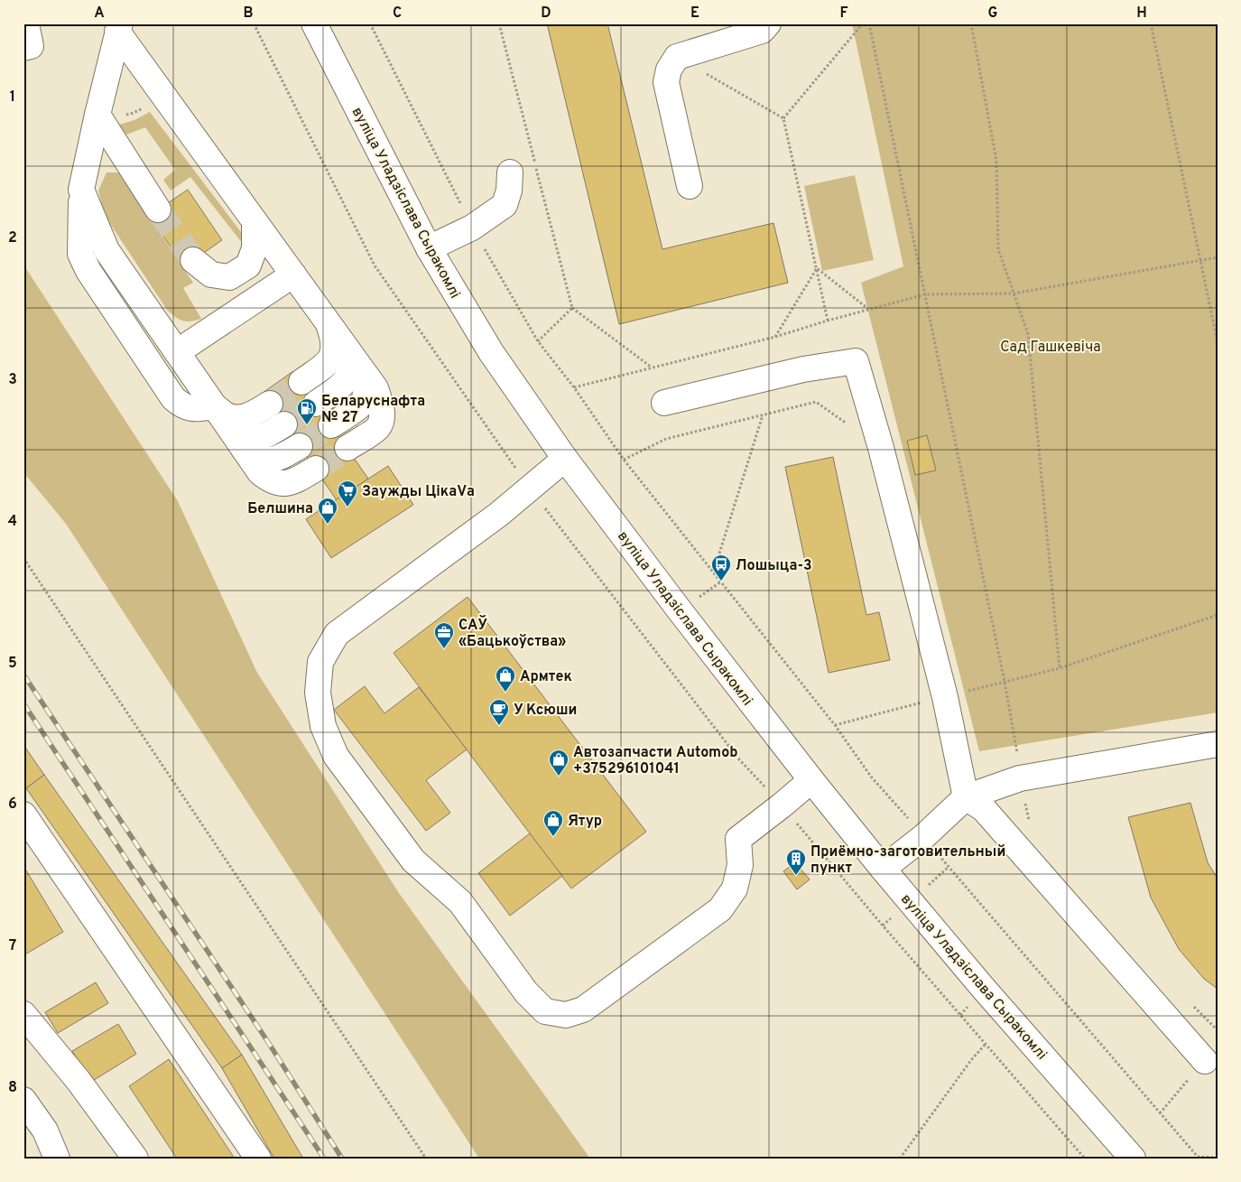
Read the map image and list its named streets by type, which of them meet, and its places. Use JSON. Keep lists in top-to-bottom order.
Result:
{
  "streets": {
    "street": ["вуліца Уладзіслава Сыракомлі"]
  },
  "parks": ["Сад Гашкевіча"],
  "places": {
    "fuel station": ["Беларуснафта № 27"],
    "supermarket": ["Заужды ЦікаVа"],
    "shop": [
      "Белшина",
      "Армтек",
      "Автозапчасти Automob +375296101041",
      "Ятур"
    ],
    "bus stop": ["Лошыца-3"],
    "office": ["САЎ «Бацькоўства»"],
    "cafe": ["У Ксюши"],
    "building": ["Приёмно-заготовительный пункт"]
  },
  "grid": {
    "columns": [
      "A",
      "B",
      "C",
      "D",
      "E",
      "F",
      "G",
      "H"
    ],
    "rows": [
      "1",
      "2",
      "3",
      "4",
      "5",
      "6",
      "7",
      "8"
    ]
  }
}
